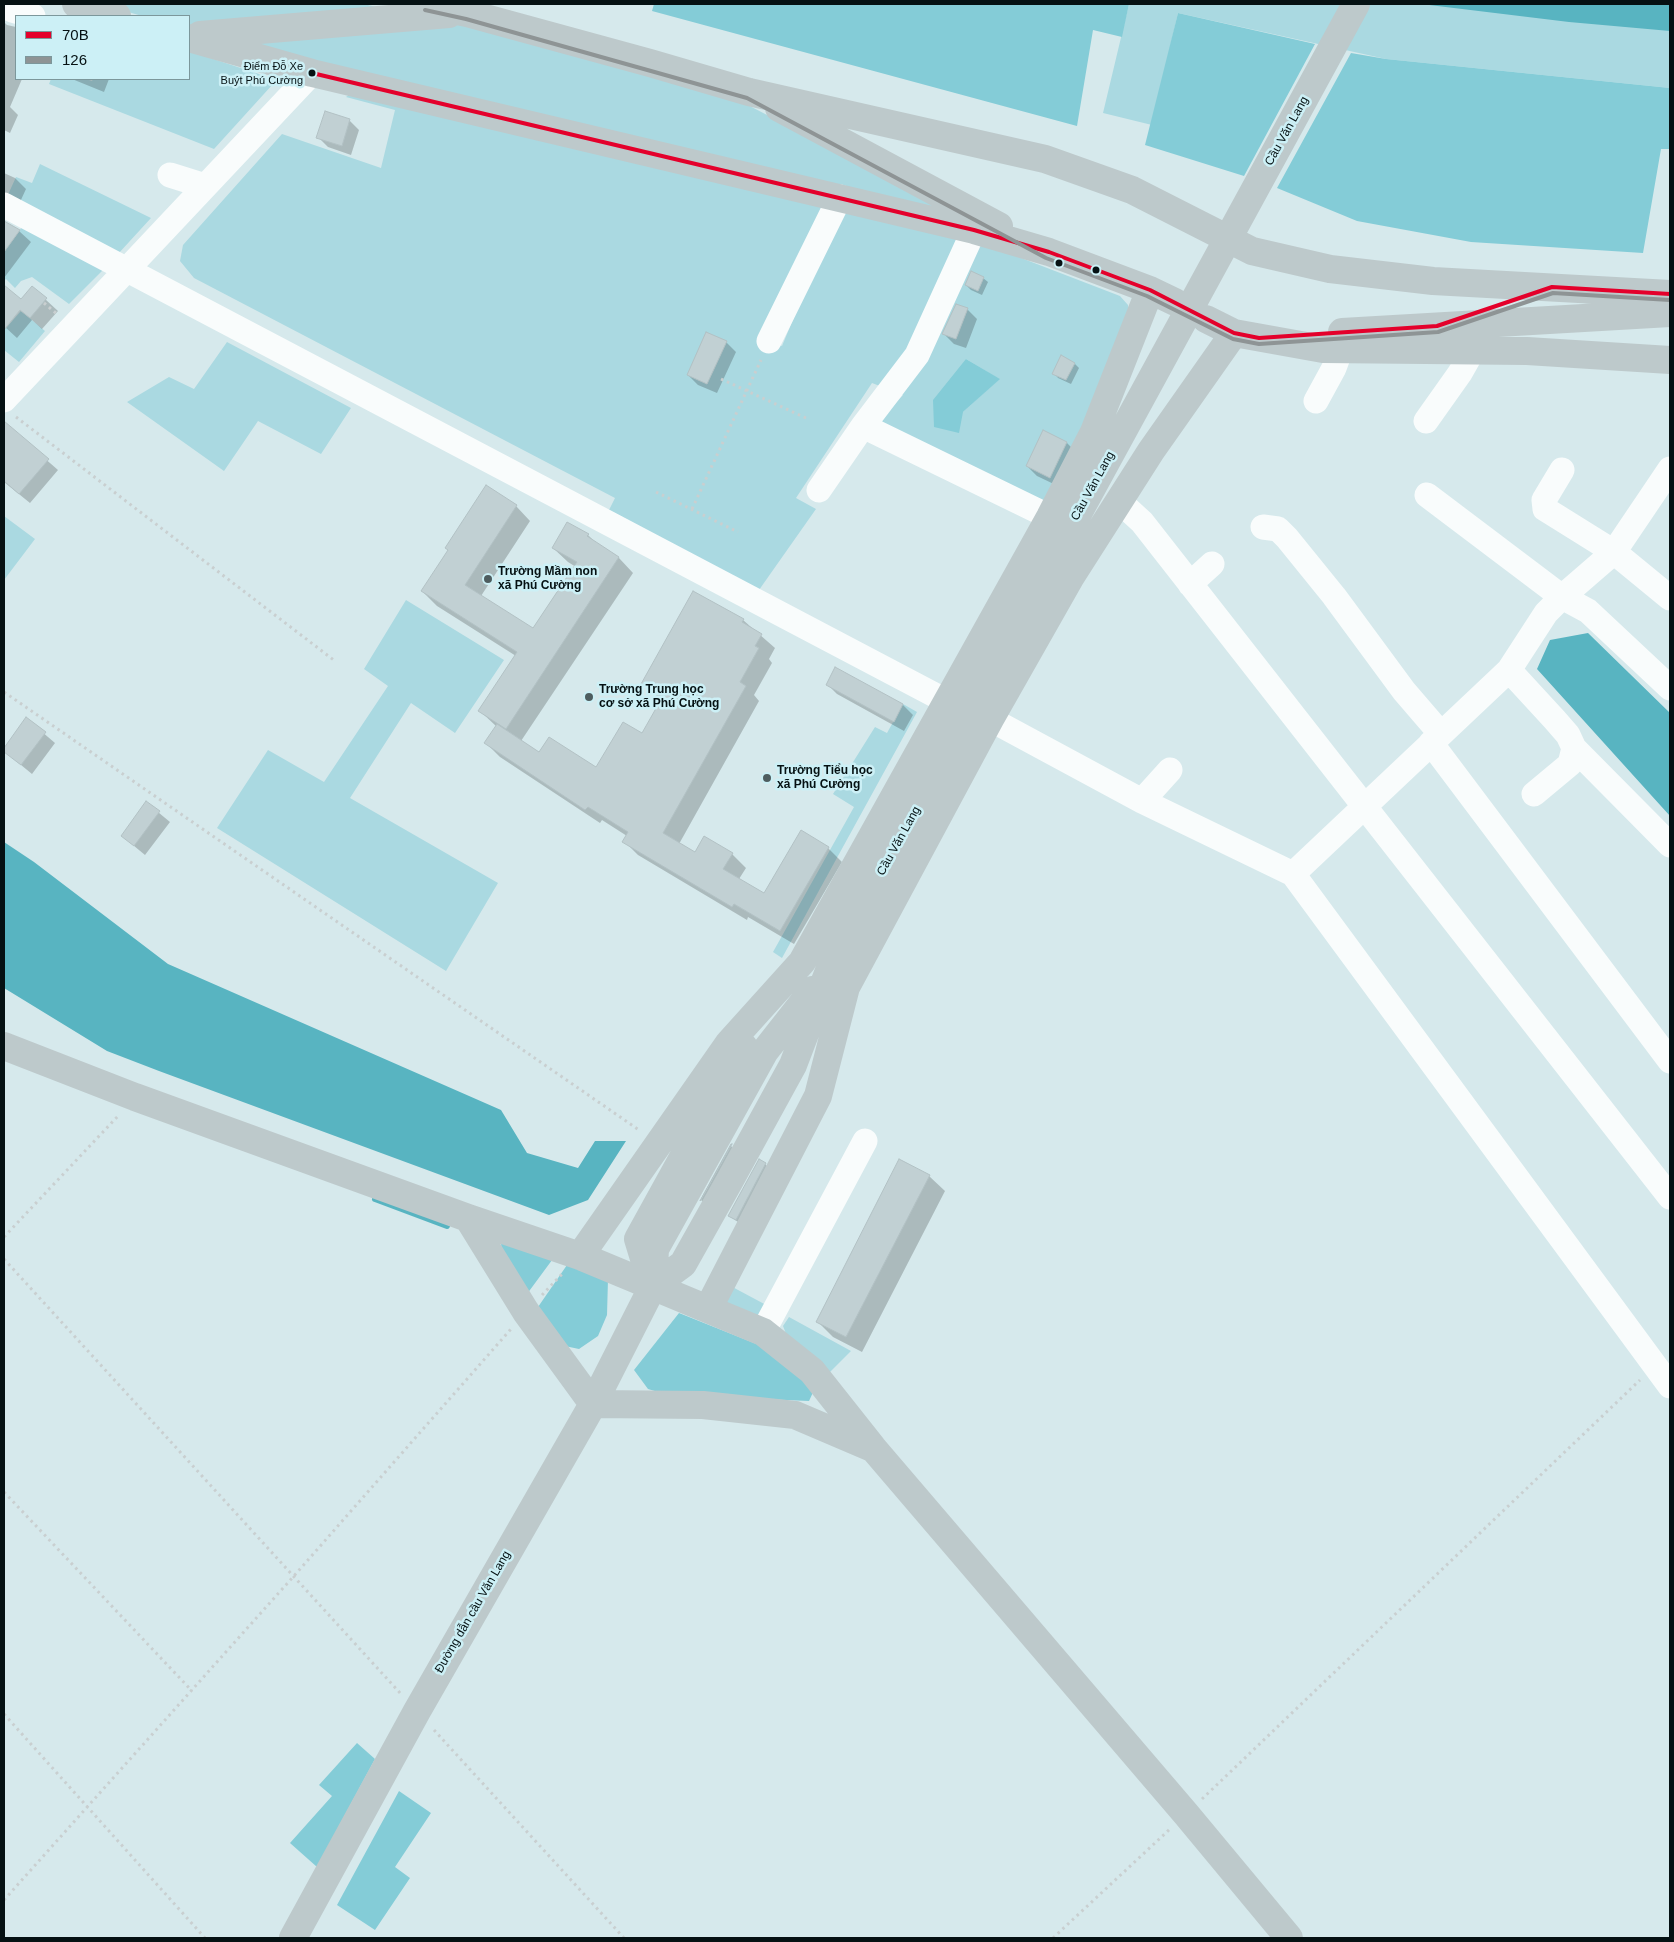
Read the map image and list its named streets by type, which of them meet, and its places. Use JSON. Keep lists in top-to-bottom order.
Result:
{
  "streets": {
    "main road": ["Cầu Văn Lang", "Đường dẫn cầu Văn Lang"]
  },
  "places": [
    "Điểm Đỗ Xe Buýt Phú Cường",
    "Trường Mầm non xã Phú Cường",
    "Trường Trung học cơ sở xã Phú Cường",
    "Trường Tiểu học xã Phú Cường"
  ],
  "lines": ["transit line 126", "transit line 70B"],
  "legend": ["70B", "126"]
}
